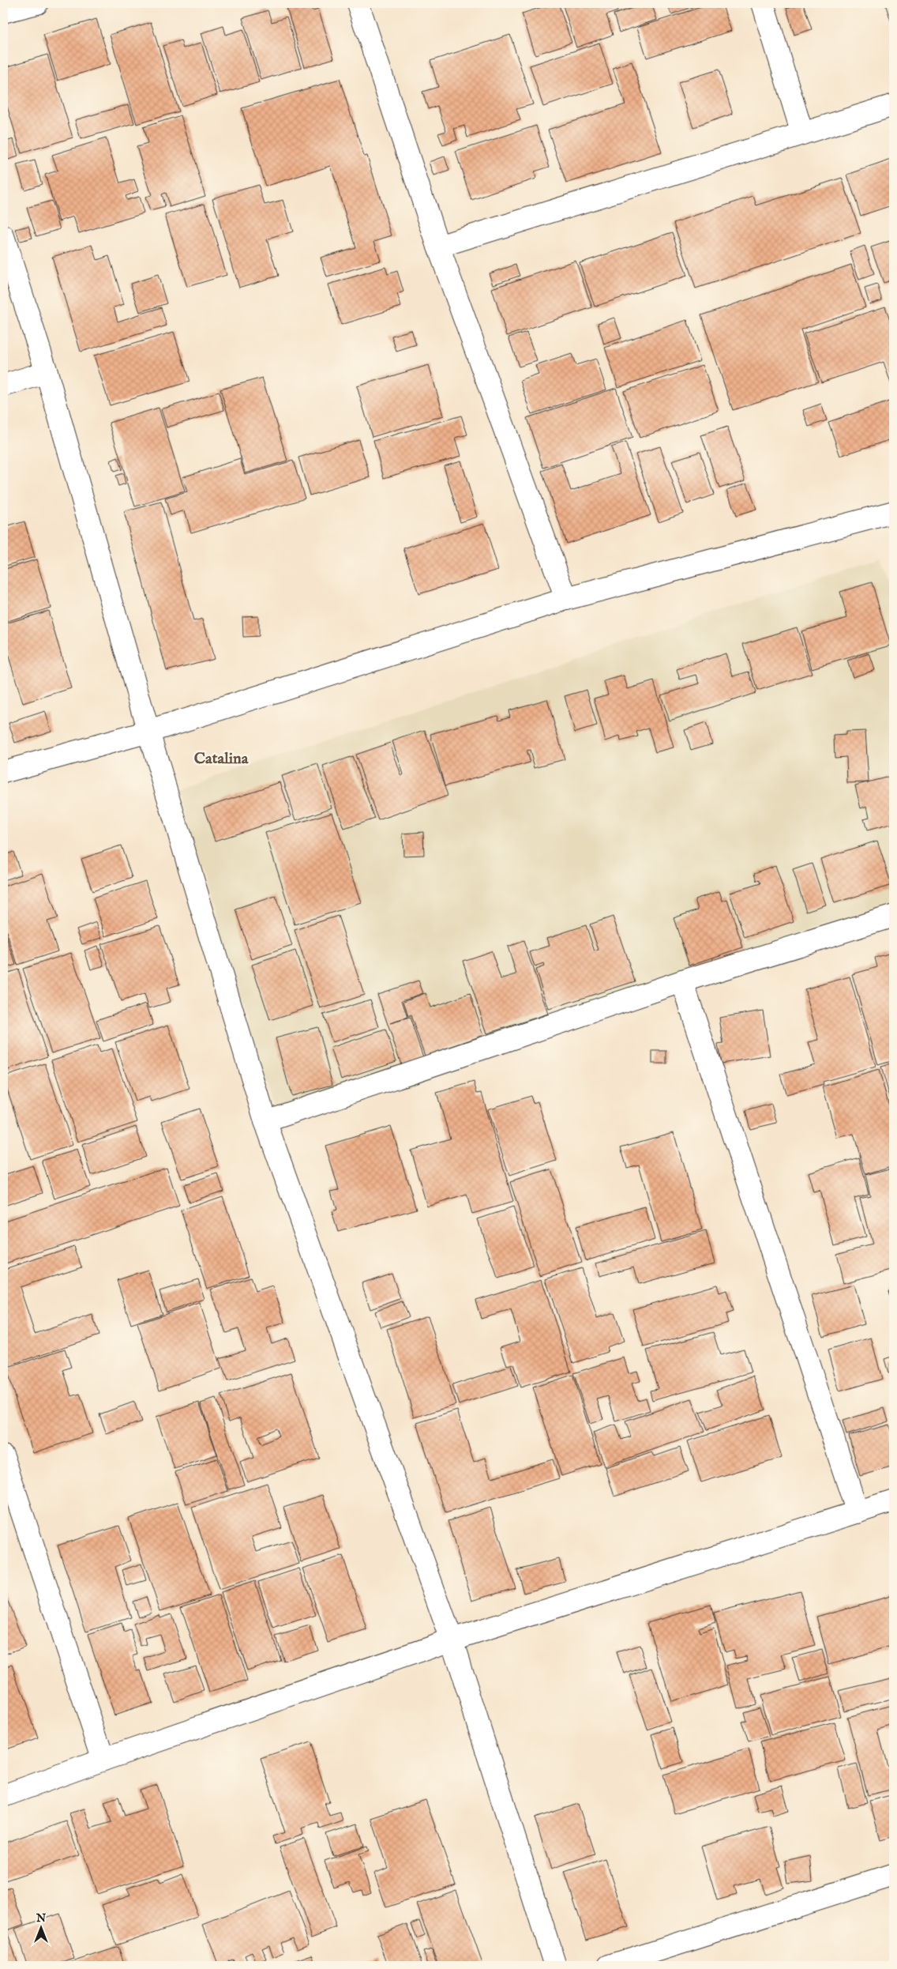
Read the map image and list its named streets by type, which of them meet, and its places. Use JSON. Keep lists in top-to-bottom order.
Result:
{
  "districts": ["Catalina"],
  "north": "top"
}
